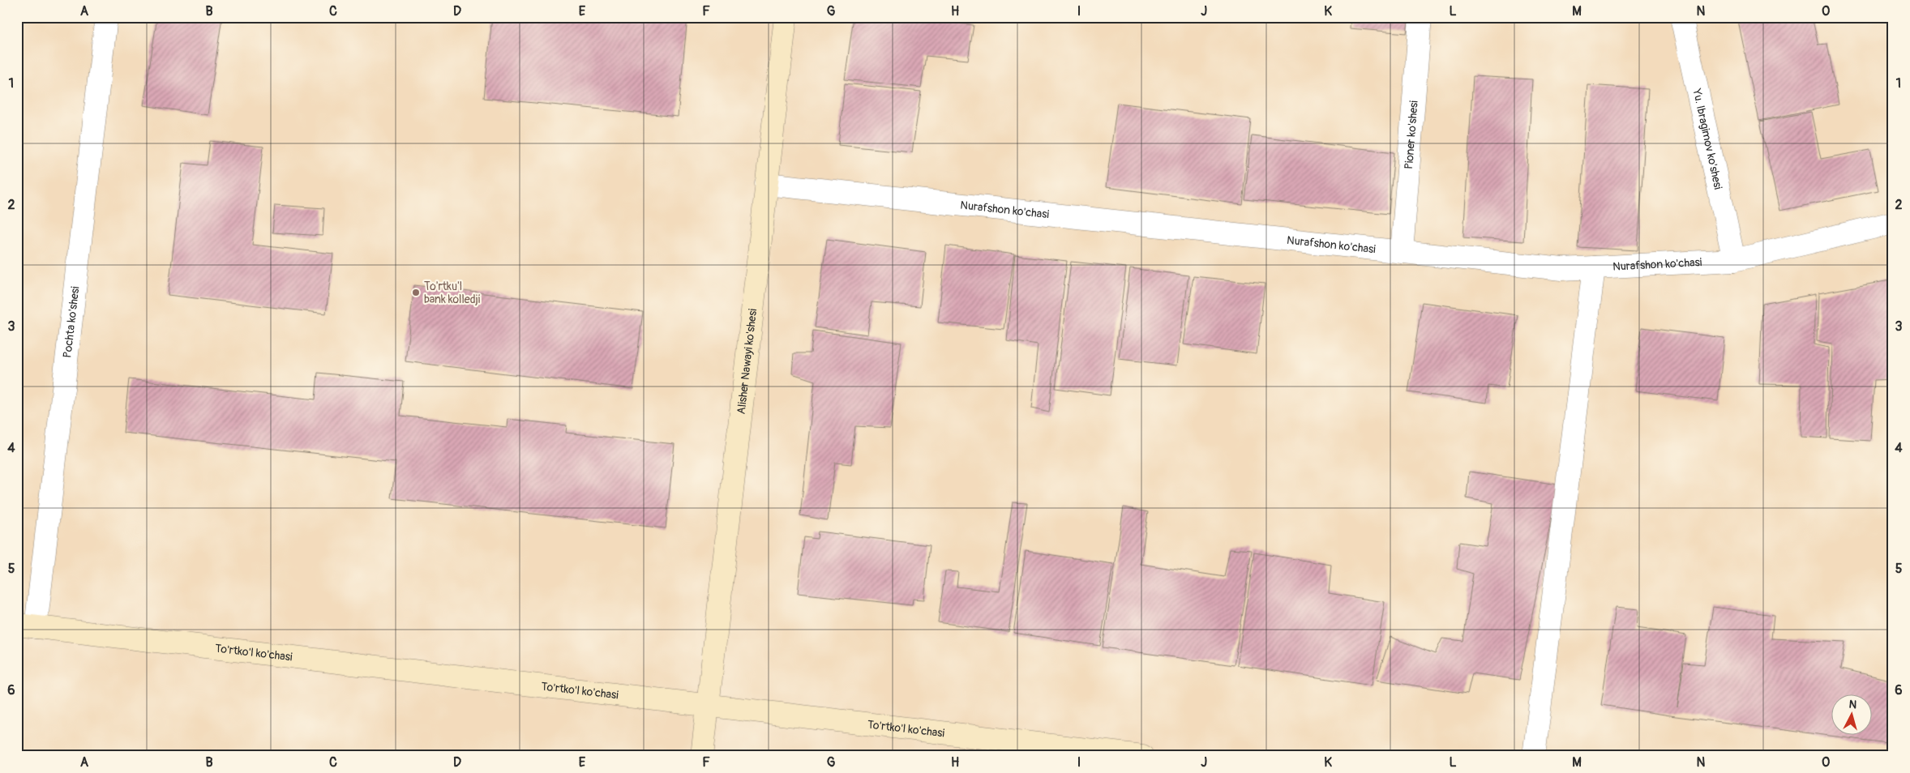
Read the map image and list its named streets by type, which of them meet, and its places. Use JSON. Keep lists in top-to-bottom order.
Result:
{
  "streets": {
    "street": [
      "Pioner ko'shesi",
      "Yu. Ibragimov ko'shesi",
      "Nurafshon ko'chasi",
      "Pochta ko'shesi",
      "Alisher Nawayi ko'shesi",
      "To'rtko'l ko'chasi"
    ]
  },
  "crossings": [
    ["Pioner ko'shesi", "Nurafshon ko'chasi"],
    ["Yu. Ibragimov ko'shesi", "Nurafshon ko'chasi"],
    ["Nurafshon ko'chasi", "Alisher Nawayi ko'shesi"],
    ["Pochta ko'shesi", "To'rtko'l ko'chasi"],
    ["Alisher Nawayi ko'shesi", "To'rtko'l ko'chasi"]
  ],
  "places": ["To'rtku'l bank kolledji"],
  "north": "top",
  "grid": {
    "columns": [
      "A",
      "B",
      "C",
      "D",
      "E",
      "F",
      "G",
      "H",
      "I",
      "J",
      "K",
      "L",
      "M",
      "N",
      "O"
    ],
    "rows": [
      "1",
      "2",
      "3",
      "4",
      "5",
      "6"
    ]
  }
}
